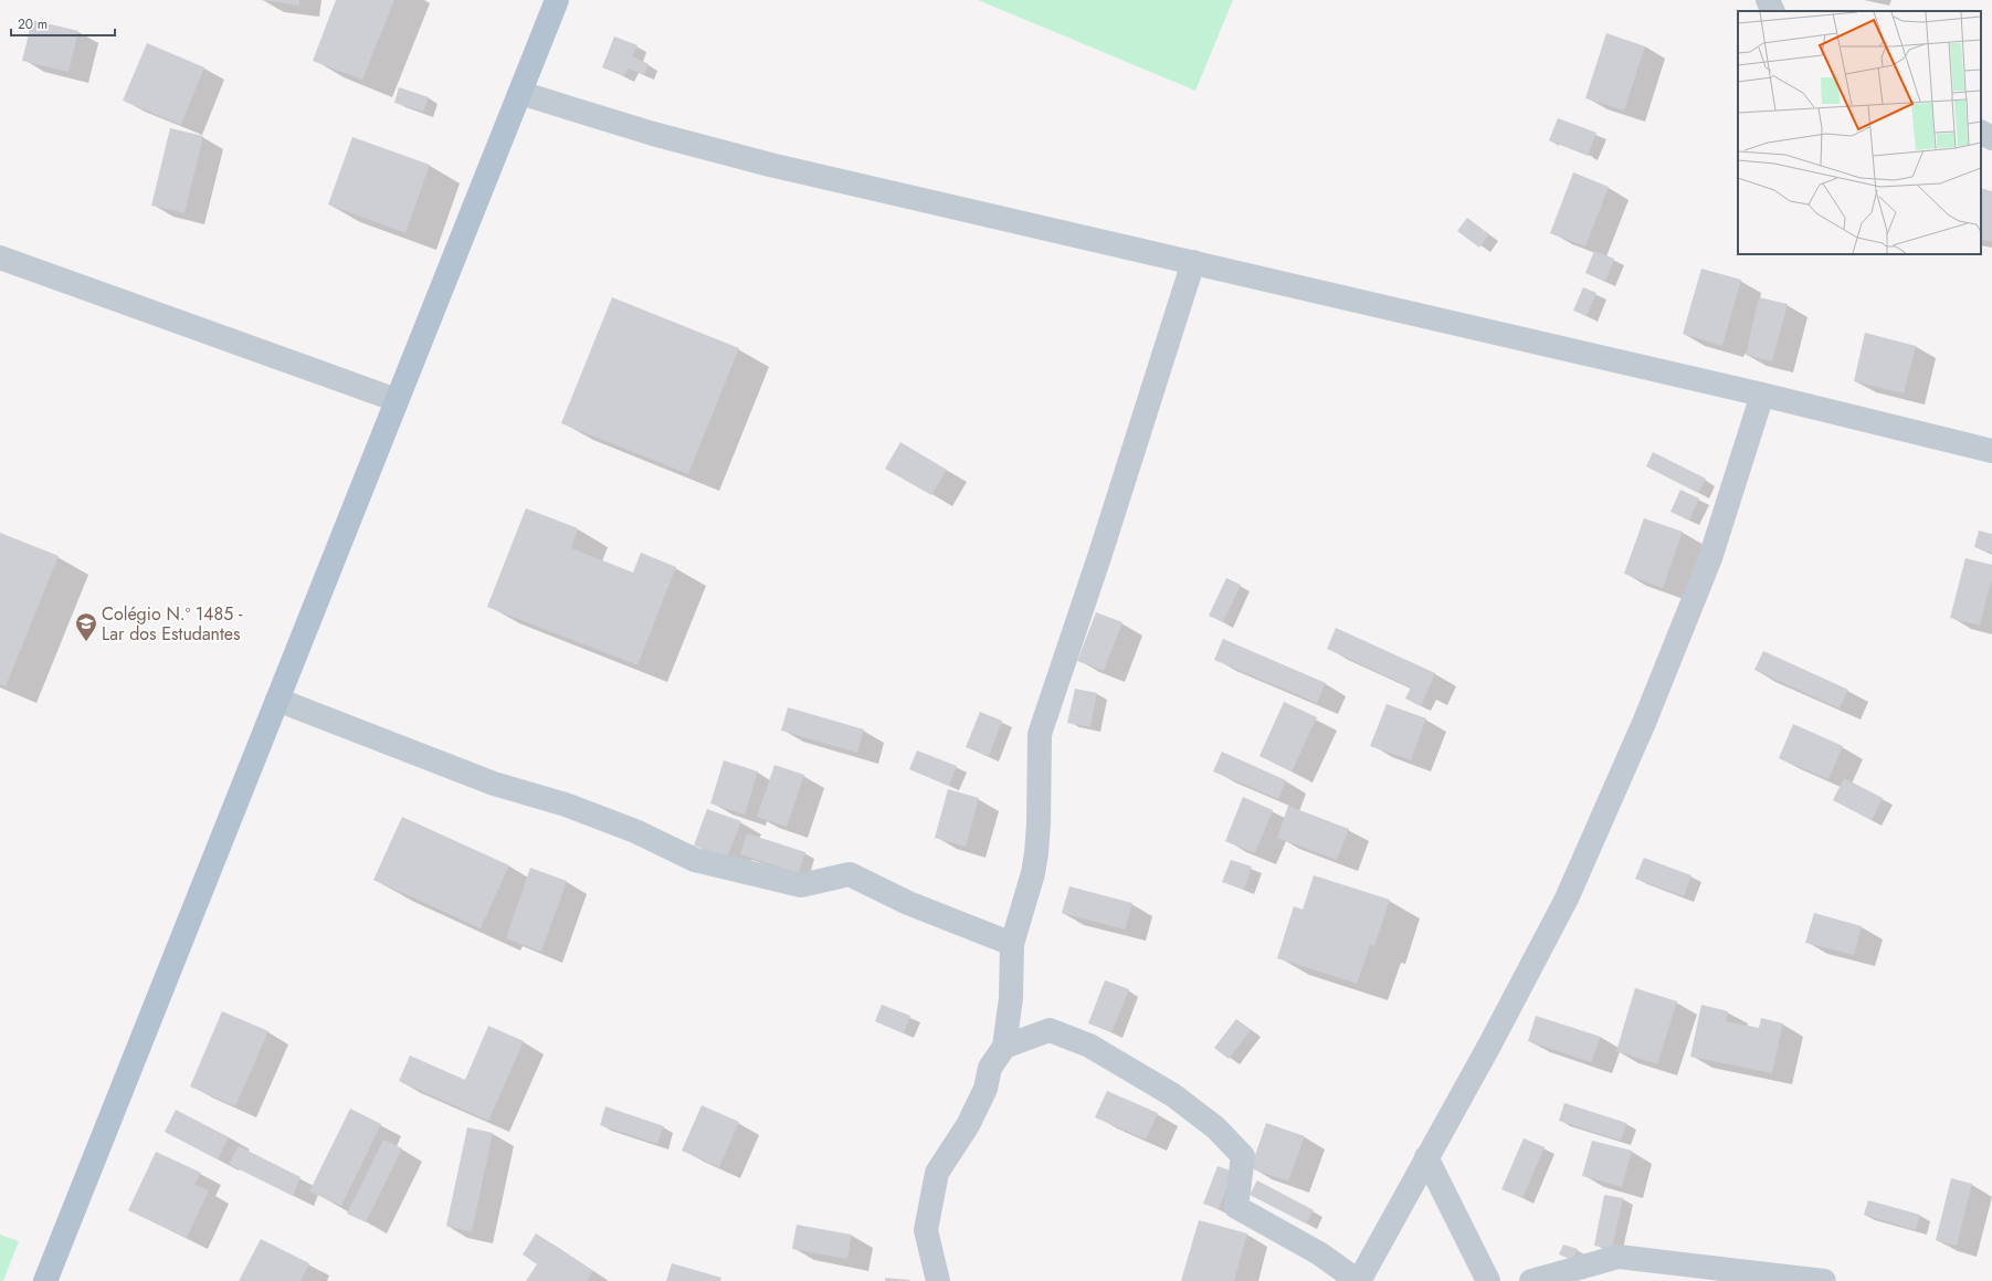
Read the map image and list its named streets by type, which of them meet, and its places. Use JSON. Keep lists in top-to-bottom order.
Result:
{
  "places": {
    "school or university": ["Colégio N.º 1485 - Lar dos Estudantes"]
  },
  "scale_bar": "20 m"
}
